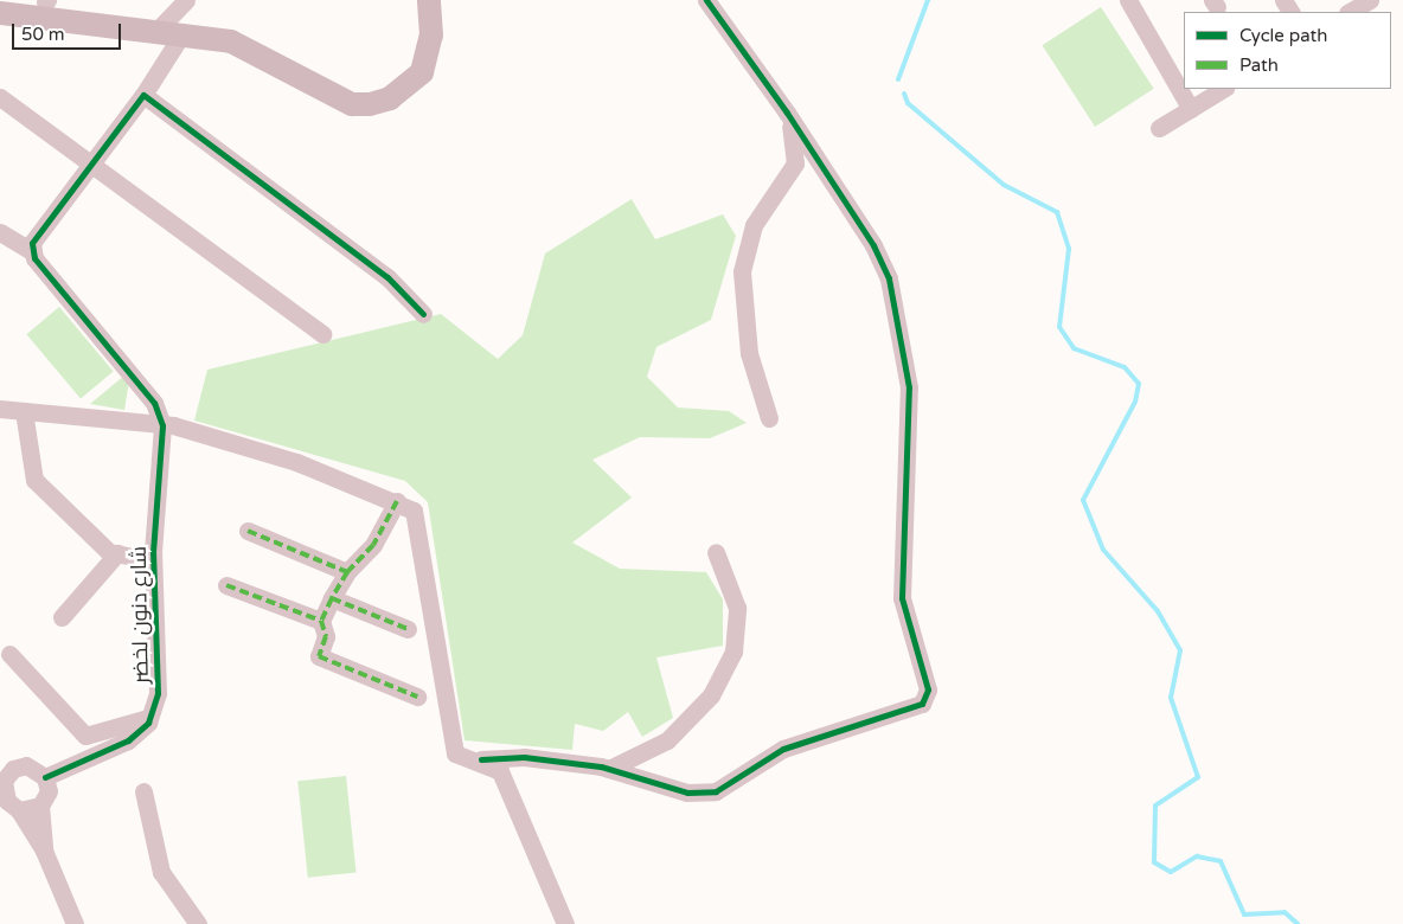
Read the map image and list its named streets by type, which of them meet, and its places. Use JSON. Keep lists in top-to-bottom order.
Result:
{
  "streets": {
    "street": ["شارع دنون لخضر"]
  },
  "legend": ["Cycle path", "Path"],
  "scale_bar": "50 m"
}
